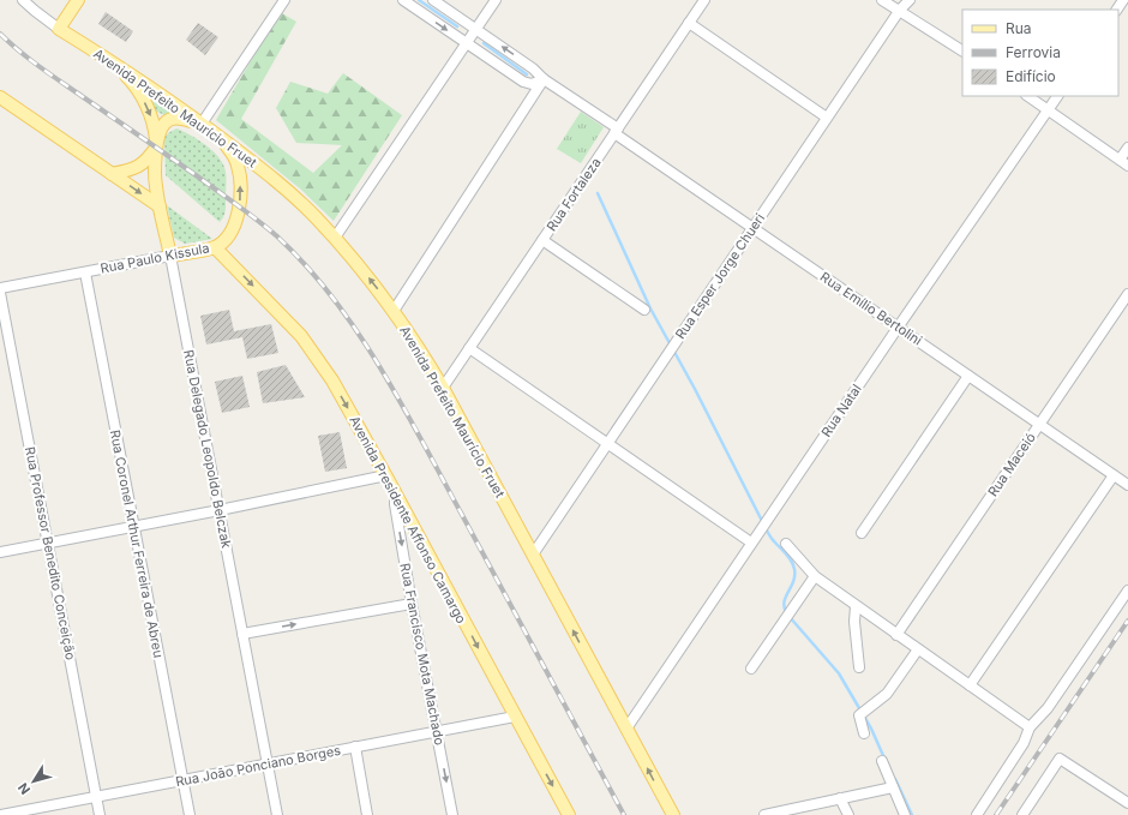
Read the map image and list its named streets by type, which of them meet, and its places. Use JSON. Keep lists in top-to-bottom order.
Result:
{
  "streets": {
    "main road": [
      "Avenida Prefeito Maurício Fruet",
      "Rua Paulo Kissula",
      "Rua Delegado Leopoldo Belczak",
      "Avenida Presidente Affonso Camargo"
    ],
    "street": [
      "Rua Fortaleza",
      "Rua Esper Jorge Chueri",
      "Rua Emílio Bertolini",
      "Rua Natal",
      "Rua Maceió",
      "Rua Coronel Arthur Ferreira de Abreu",
      "Rua Professor Benedito Conceição",
      "Rua Francisco Mota Machado",
      "Rua João Ponciano Borges"
    ]
  },
  "crossings": [
    ["Avenida Prefeito Maurício Fruet", "Rua Fortaleza"],
    ["Avenida Prefeito Maurício Fruet", "Rua Paulo Kissula"],
    ["Avenida Prefeito Maurício Fruet", "Rua Esper Jorge Chueri"],
    ["Avenida Prefeito Maurício Fruet", "Rua Natal"],
    ["Avenida Prefeito Maurício Fruet", "Rua Delegado Leopoldo Belczak"],
    ["Rua Fortaleza", "Rua Emílio Bertolini"],
    ["Rua Paulo Kissula", "Rua Delegado Leopoldo Belczak"],
    ["Rua Paulo Kissula", "Avenida Presidente Affonso Camargo"],
    ["Rua Paulo Kissula", "Rua Coronel Arthur Ferreira de Abreu"],
    ["Rua Esper Jorge Chueri", "Rua Emílio Bertolini"],
    ["Rua Emílio Bertolini", "Rua Natal"],
    ["Rua Emílio Bertolini", "Rua Maceió"],
    ["Rua Delegado Leopoldo Belczak", "Rua João Ponciano Borges"],
    ["Avenida Presidente Affonso Camargo", "Rua Francisco Mota Machado"],
    ["Avenida Presidente Affonso Camargo", "Rua João Ponciano Borges"],
    ["Rua Coronel Arthur Ferreira de Abreu", "Rua João Ponciano Borges"],
    ["Rua Professor Benedito Conceição", "Rua João Ponciano Borges"],
    ["Rua Francisco Mota Machado", "Rua João Ponciano Borges"]
  ],
  "one_way": ["Avenida Prefeito Maurício Fruet", "Avenida Presidente Affonso Camargo"],
  "legend": ["Rua", "Ferrovia", "Edifício"],
  "north": "bottom left"
}
